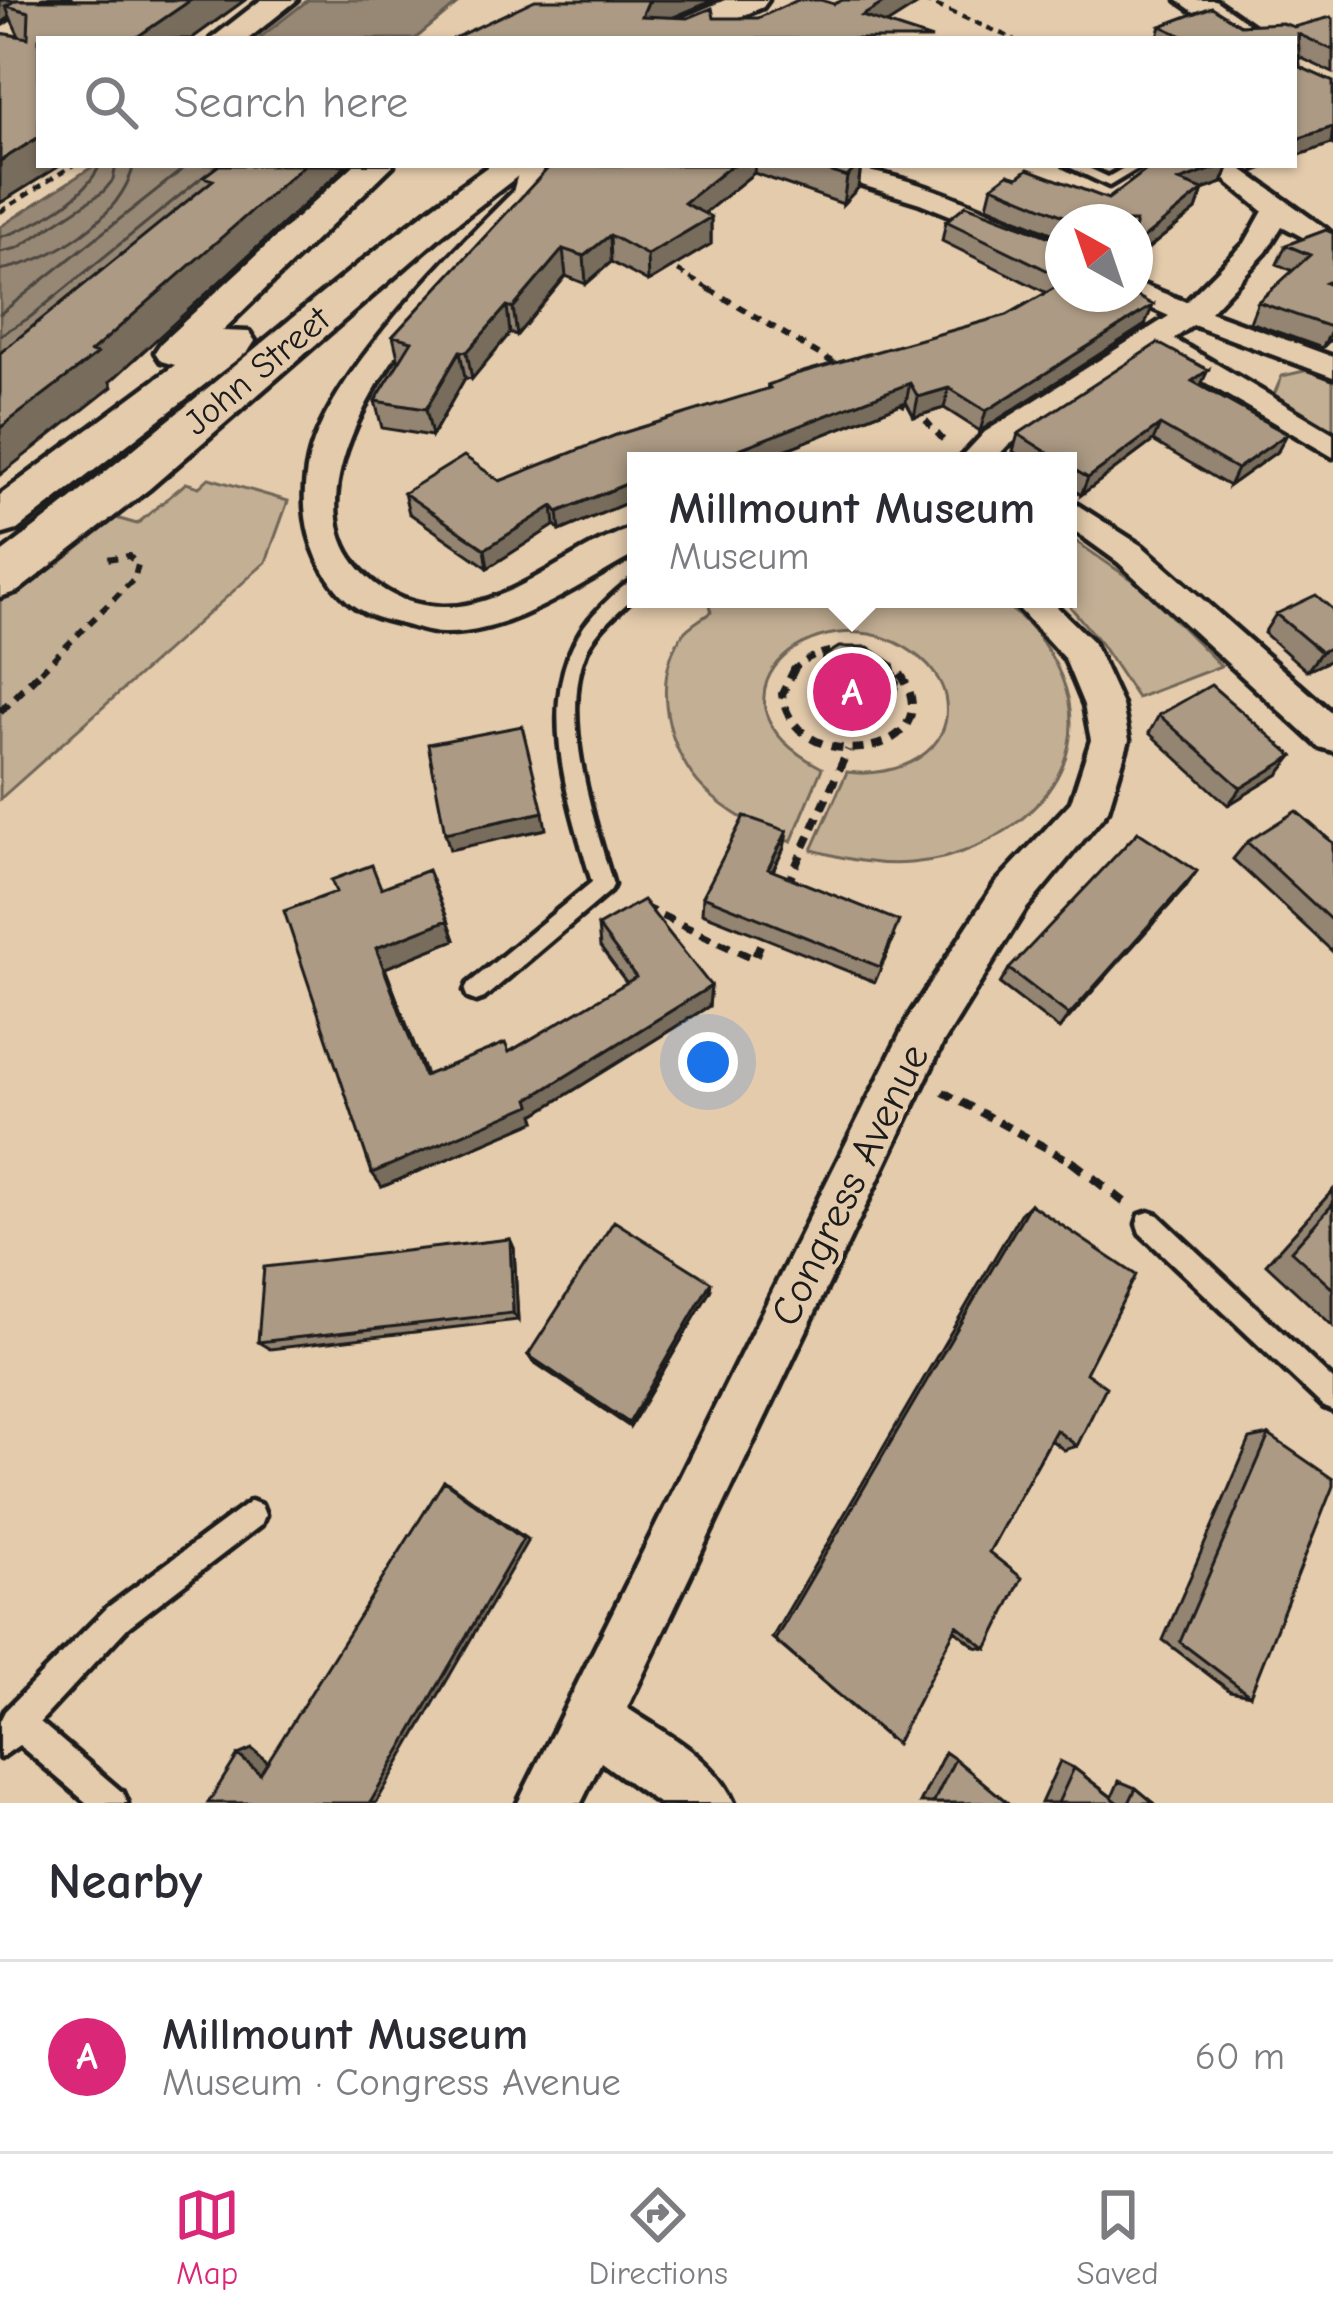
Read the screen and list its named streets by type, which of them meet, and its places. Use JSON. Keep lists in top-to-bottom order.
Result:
{
  "streets": {
    "main road": ["John Street"],
    "street": ["Congress Avenue"]
  },
  "north": "top left",
  "page": {
    "search": "Search here",
    "popup": ["Millmount Museum", "Museum"],
    "pins": "A",
    "heading": "Nearby",
    "list": [
      {
        "mark": "A",
        "name": "Millmount Museum",
        "note": "Museum · Congress Avenue",
        "value": "60 m"
      }
    ],
    "nav": ["Map", "Directions", "Saved"]
  }
}
